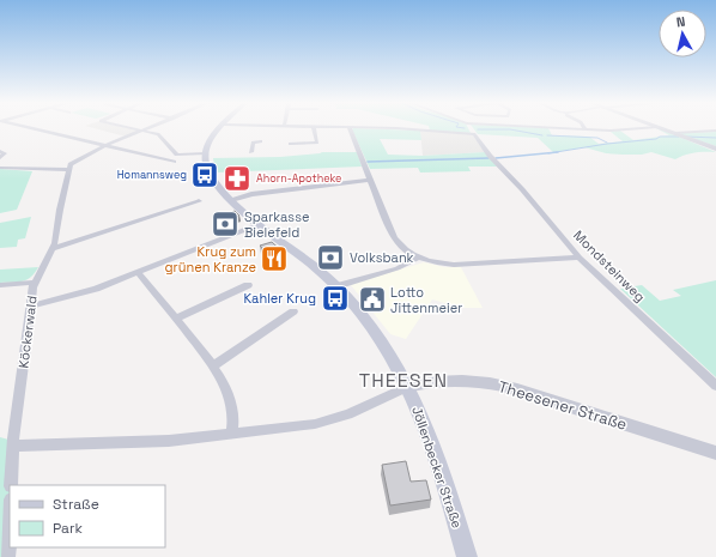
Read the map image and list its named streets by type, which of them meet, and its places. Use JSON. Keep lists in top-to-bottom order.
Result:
{
  "streets": {
    "main road": ["Jöllenbecker Straße"],
    "street": ["Mondsteinweg", "Köckerwald", "Theesener Straße"]
  },
  "crossings": [
    ["Theesener Straße", "Jöllenbecker Straße"]
  ],
  "districts": ["THEESEN"],
  "places": {
    "bus stop": ["Homannsweg", "Kahler Krug"],
    "pharmacy": ["Ahorn-Apotheke"],
    "bank": ["Sparkasse Bielefeld", "Volksbank"],
    "restaurant": ["Krug zum grünen Kranze"],
    "public building": ["Lotto Jittenmeier"]
  },
  "legend": ["Straße", "Park"],
  "north": "top"
}
